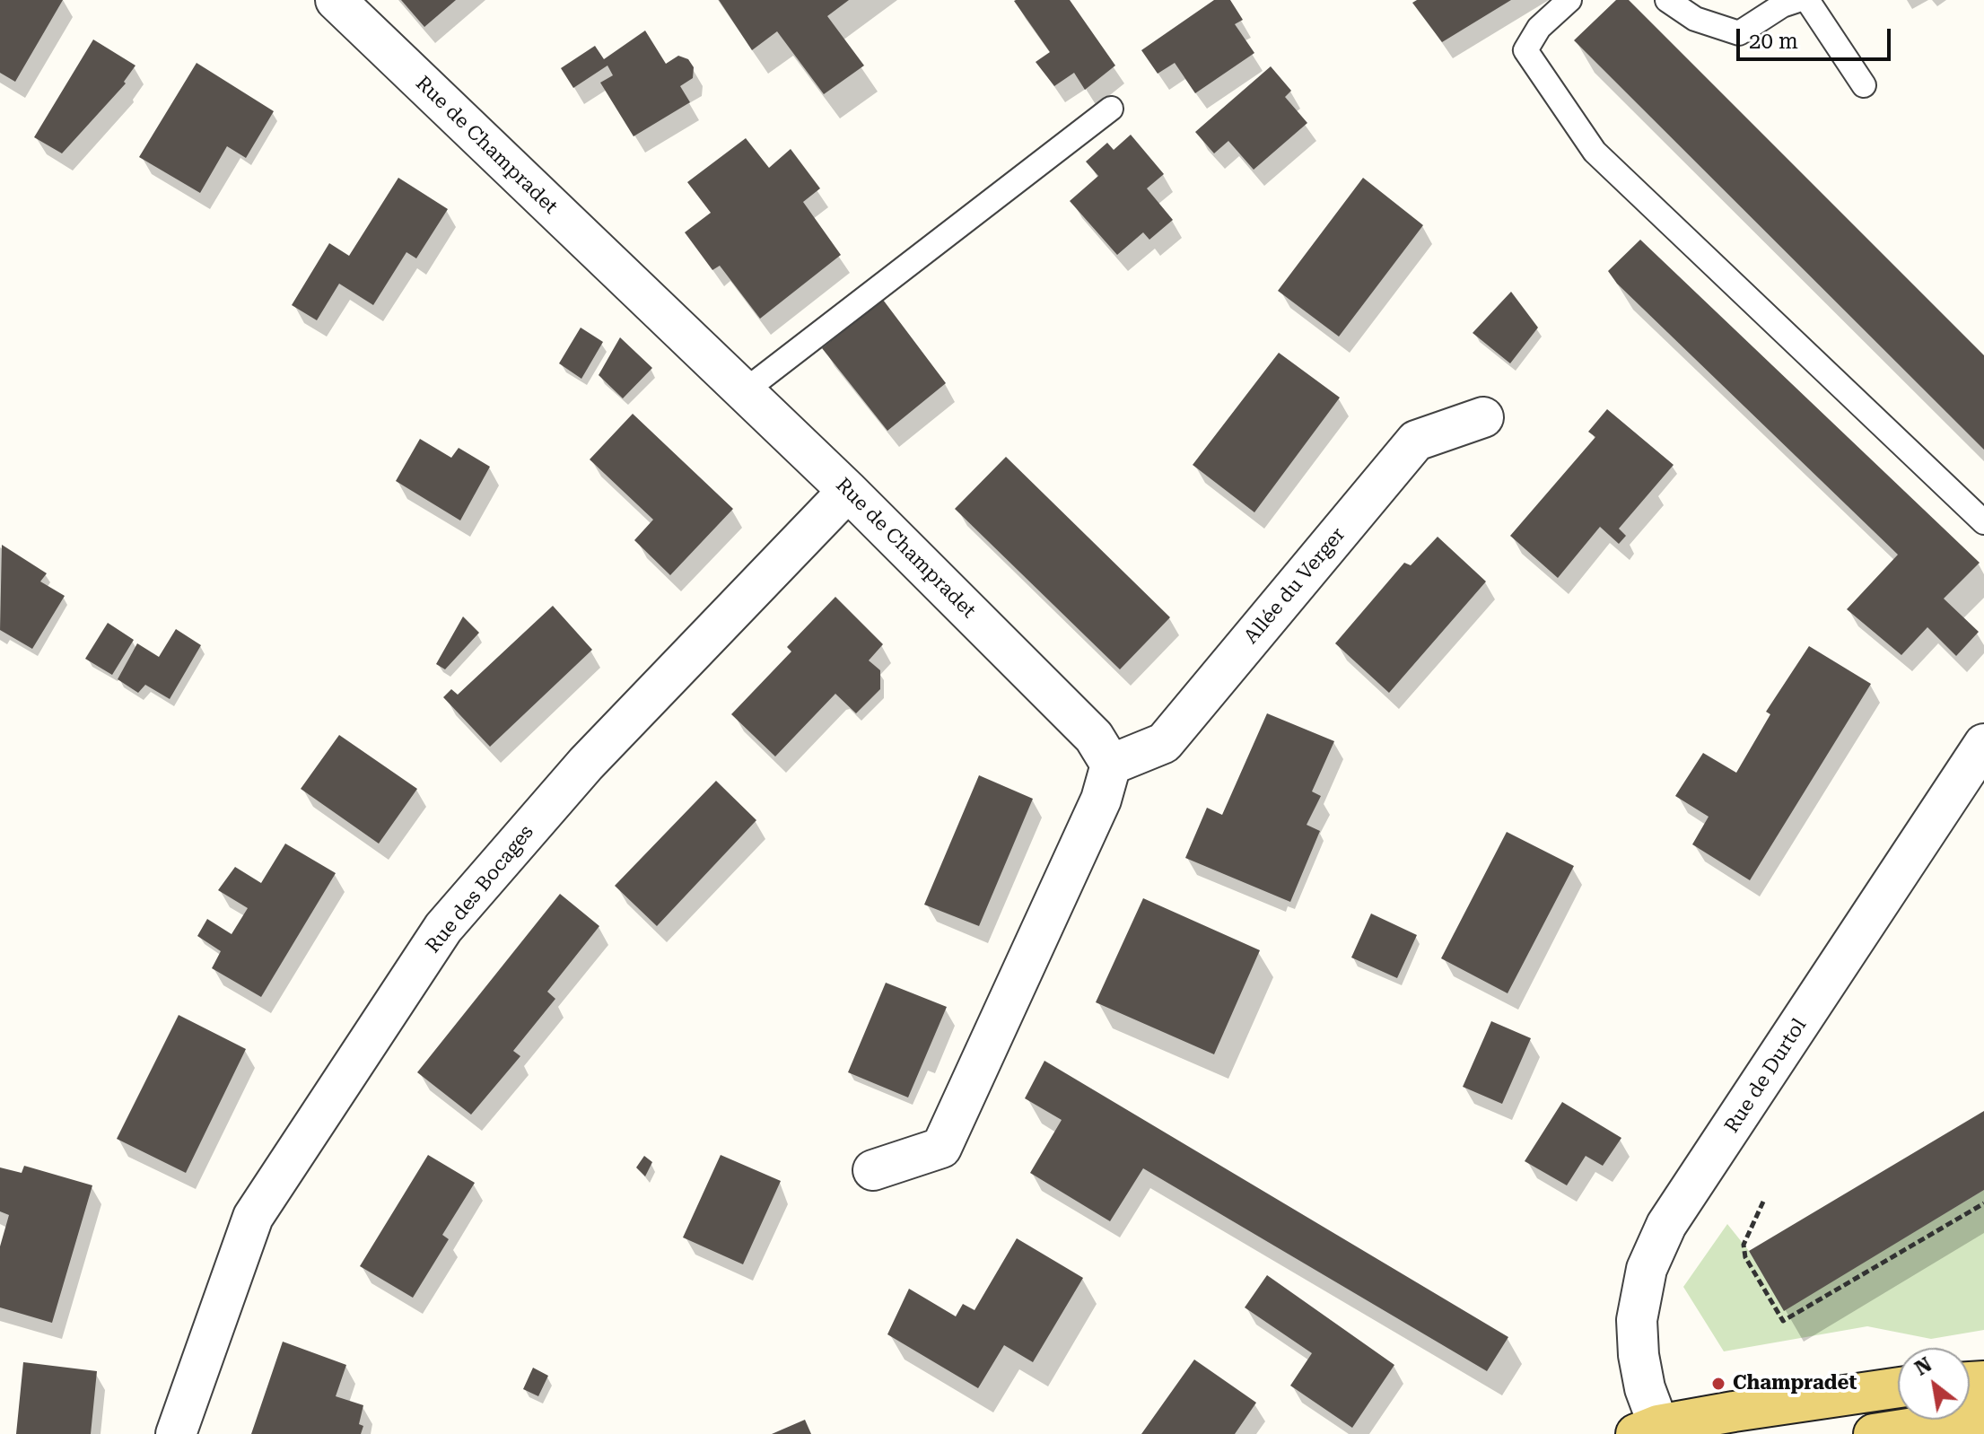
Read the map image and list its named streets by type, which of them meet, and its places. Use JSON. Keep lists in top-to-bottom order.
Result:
{
  "streets": {
    "street": [
      "Rue de Champradet",
      "Allée du Verger",
      "Rue des Bocages",
      "Rue de Durtol"
    ]
  },
  "crossings": [
    ["Rue de Champradet", "Allée du Verger"],
    ["Rue de Champradet", "Rue des Bocages"]
  ],
  "places": ["Champradet"],
  "scale_bar": "20 m",
  "north": "top left"
}
